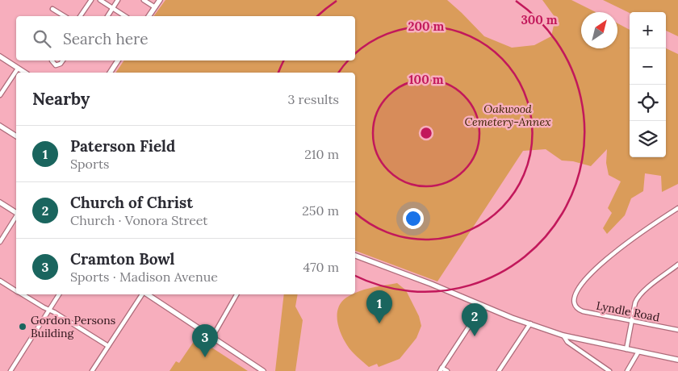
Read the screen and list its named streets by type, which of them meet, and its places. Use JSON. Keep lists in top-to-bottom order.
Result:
{
  "streets": {
    "street": ["Lyndle Road"]
  },
  "parks": ["Oakwood Cemetery-Annex"],
  "places": ["Gordon Persons Building"],
  "north": "top right",
  "page": {
    "map_buttons": ["+", "−"],
    "search": "Search here",
    "heading": ["Nearby", "3 results"],
    "list": [
      {
        "mark": "1",
        "name": "Paterson Field",
        "note": "Sports",
        "value": "210 m"
      },
      {
        "mark": "2",
        "name": "Church of Christ",
        "note": "Church · Vonora Street",
        "value": "250 m"
      },
      {
        "mark": "3",
        "name": "Cramton Bowl",
        "note": "Sports · Madison Avenue",
        "value": "470 m"
      }
    ],
    "pins": ["1", "2", "3"]
  },
  "rings": ["300 m", "200 m", "100 m"]
}
